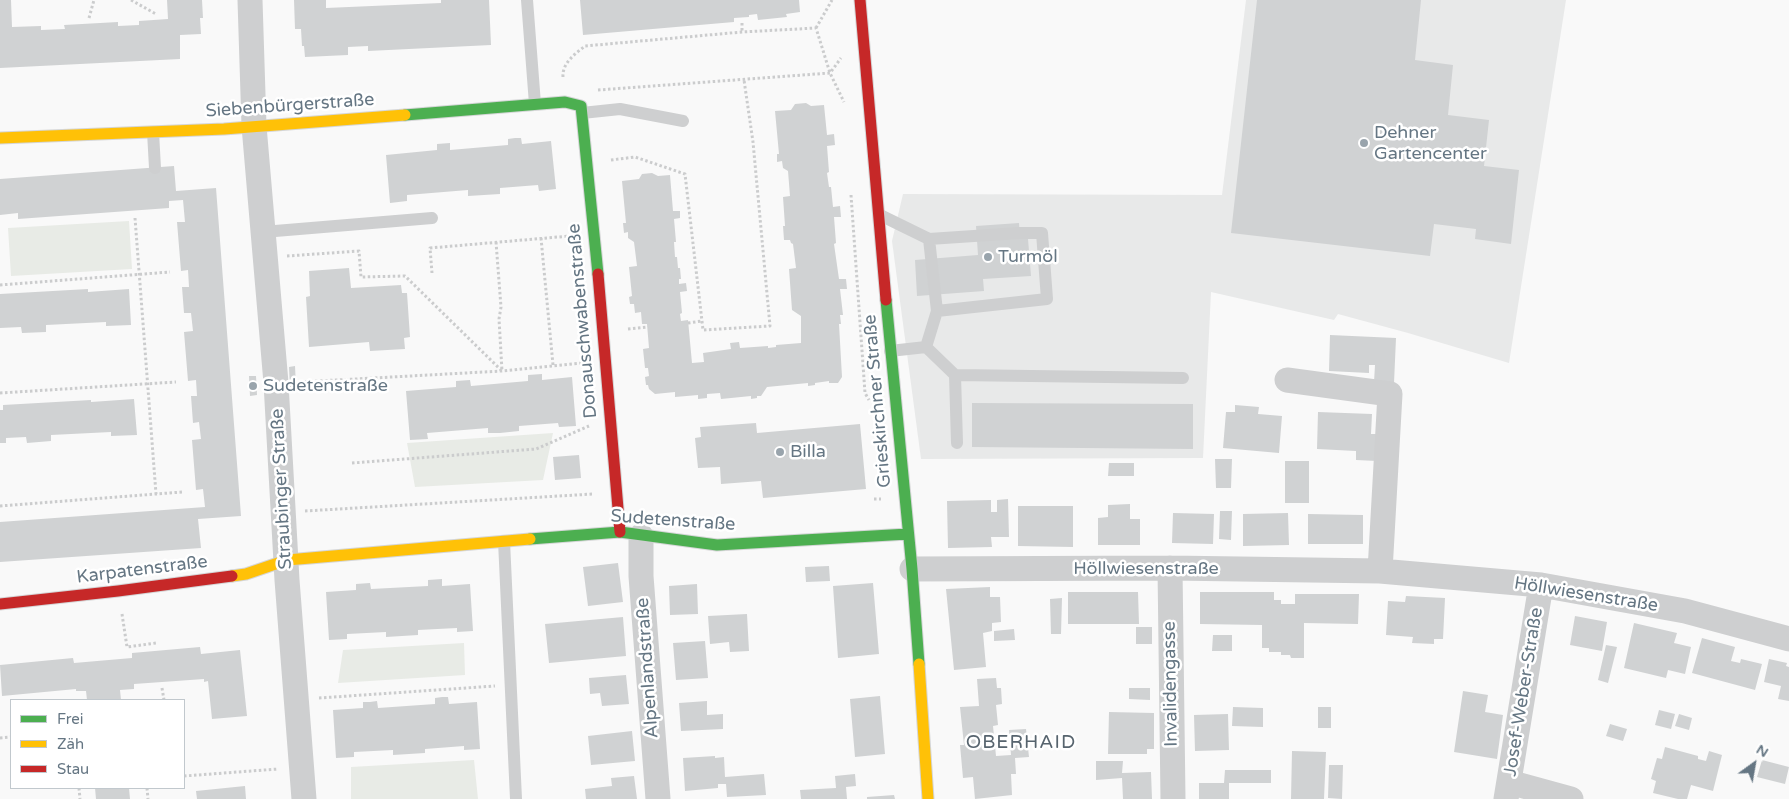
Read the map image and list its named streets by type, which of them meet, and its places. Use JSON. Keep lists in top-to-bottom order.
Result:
{
  "streets": {
    "street": [
      "Siebenbürgerstraße",
      "Donauschwabenstraße",
      "Grieskirchner Straße",
      "Straubinger Straße",
      "Sudetenstraße",
      "Höllwiesenstraße",
      "Karpatenstraße",
      "Alpenlandstraße",
      "Invalidengasse",
      "Josef-Weber-Straße"
    ]
  },
  "crossings": [
    ["Siebenbürgerstraße", "Donauschwabenstraße"],
    ["Siebenbürgerstraße", "Straubinger Straße"],
    ["Donauschwabenstraße", "Sudetenstraße"],
    ["Donauschwabenstraße", "Alpenlandstraße"],
    ["Grieskirchner Straße", "Sudetenstraße"],
    ["Grieskirchner Straße", "Höllwiesenstraße"],
    ["Straubinger Straße", "Sudetenstraße"],
    ["Straubinger Straße", "Karpatenstraße"],
    ["Sudetenstraße", "Karpatenstraße"],
    ["Sudetenstraße", "Alpenlandstraße"],
    ["Höllwiesenstraße", "Invalidengasse"],
    ["Höllwiesenstraße", "Josef-Weber-Straße"]
  ],
  "districts": ["OBERHAID"],
  "places": [
    "Dehner Gartencenter",
    "Turmöl",
    "Sudetenstraße",
    "Billa"
  ],
  "legend": ["Frei", "Zäh", "Stau"],
  "north": "top right"
}
